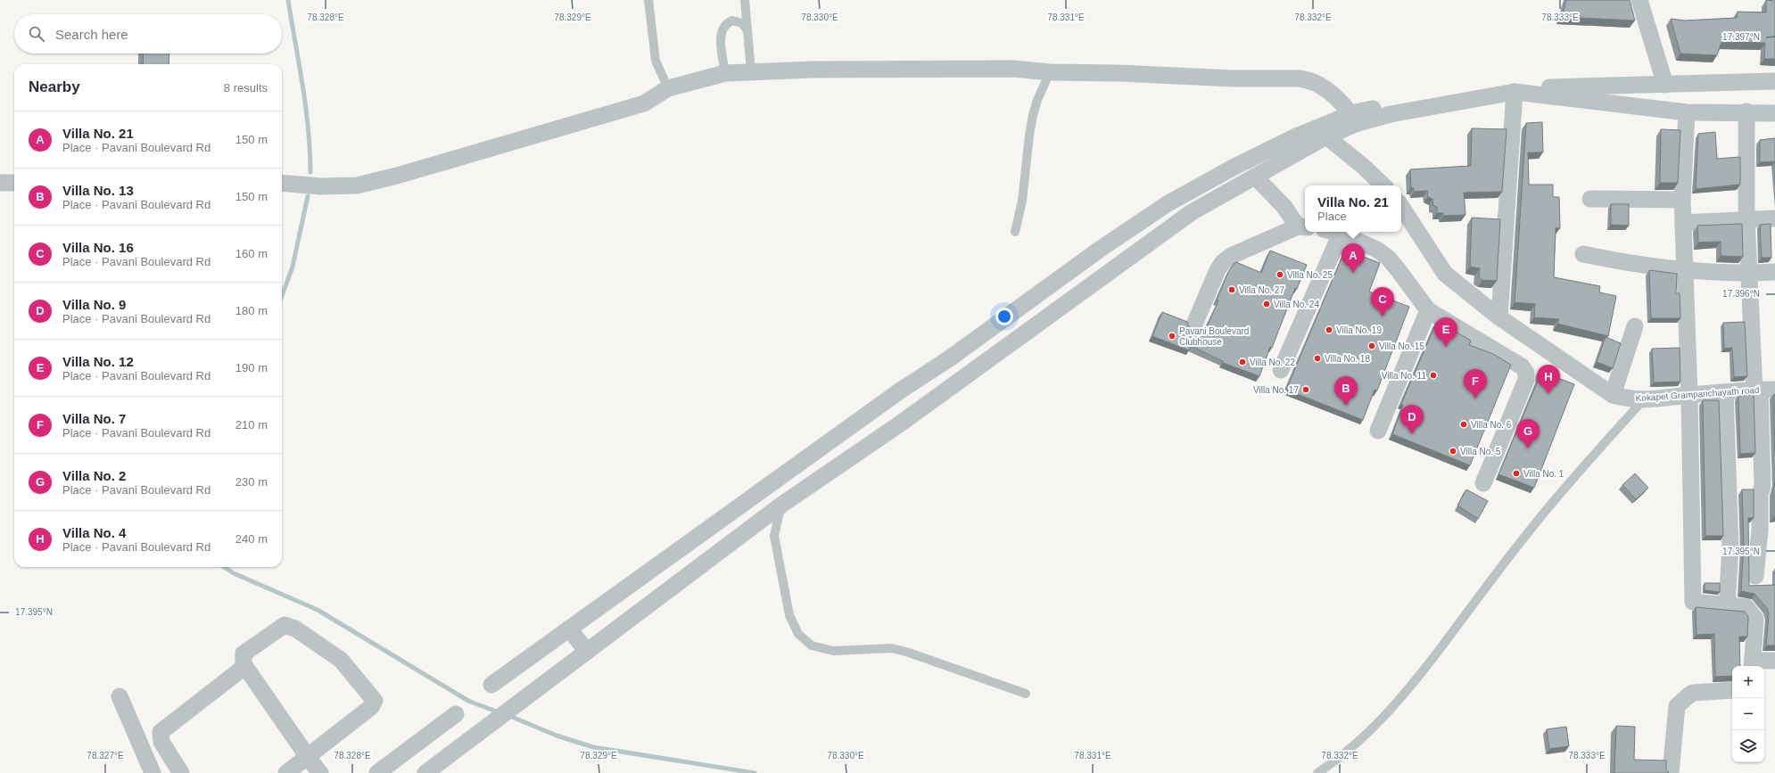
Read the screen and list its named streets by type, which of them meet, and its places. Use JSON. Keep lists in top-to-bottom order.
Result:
{
  "streets": {
    "street": ["Kokapet Grampanchayath road"]
  },
  "places": [
    "Villa No. 25",
    "Villa No. 27",
    "Villa No. 24",
    "Villa No. 19",
    "Pavani Boulevard Clubhouse",
    "Villa No. 15",
    "Villa No. 18",
    "Villa No. 22",
    "Villa No. 11",
    "Villa No. 17",
    "Villa No. 6",
    "Villa No. 5",
    "Villa No. 1"
  ],
  "page": {
    "search": "Search here",
    "heading": ["Nearby", "8 results"],
    "list": [
      {
        "mark": "A",
        "name": "Villa No. 21",
        "note": "Place · Pavani Boulevard Rd",
        "value": "150 m"
      },
      {
        "mark": "B",
        "name": "Villa No. 13",
        "note": "Place · Pavani Boulevard Rd",
        "value": "150 m"
      },
      {
        "mark": "C",
        "name": "Villa No. 16",
        "note": "Place · Pavani Boulevard Rd",
        "value": "160 m"
      },
      {
        "mark": "D",
        "name": "Villa No. 9",
        "note": "Place · Pavani Boulevard Rd",
        "value": "180 m"
      },
      {
        "mark": "E",
        "name": "Villa No. 12",
        "note": "Place · Pavani Boulevard Rd",
        "value": "190 m"
      },
      {
        "mark": "F",
        "name": "Villa No. 7",
        "note": "Place · Pavani Boulevard Rd",
        "value": "210 m"
      },
      {
        "mark": "G",
        "name": "Villa No. 2",
        "note": "Place · Pavani Boulevard Rd",
        "value": "230 m"
      },
      {
        "mark": "H",
        "name": "Villa No. 4",
        "note": "Place · Pavani Boulevard Rd",
        "value": "240 m"
      }
    ],
    "popup": ["Villa No. 21", "Place"],
    "pins": [
      "A",
      "C",
      "E",
      "H",
      "F",
      "B",
      "D",
      "G"
    ],
    "map_buttons": ["+", "−"]
  },
  "coordinates": [
    "78.328°E",
    "78.329°E",
    "78.330°E",
    "78.331°E",
    "78.332°E",
    "78.333°E",
    "17.397°N",
    "17.396°N",
    "17.395°N",
    "78.327°E"
  ]
}
